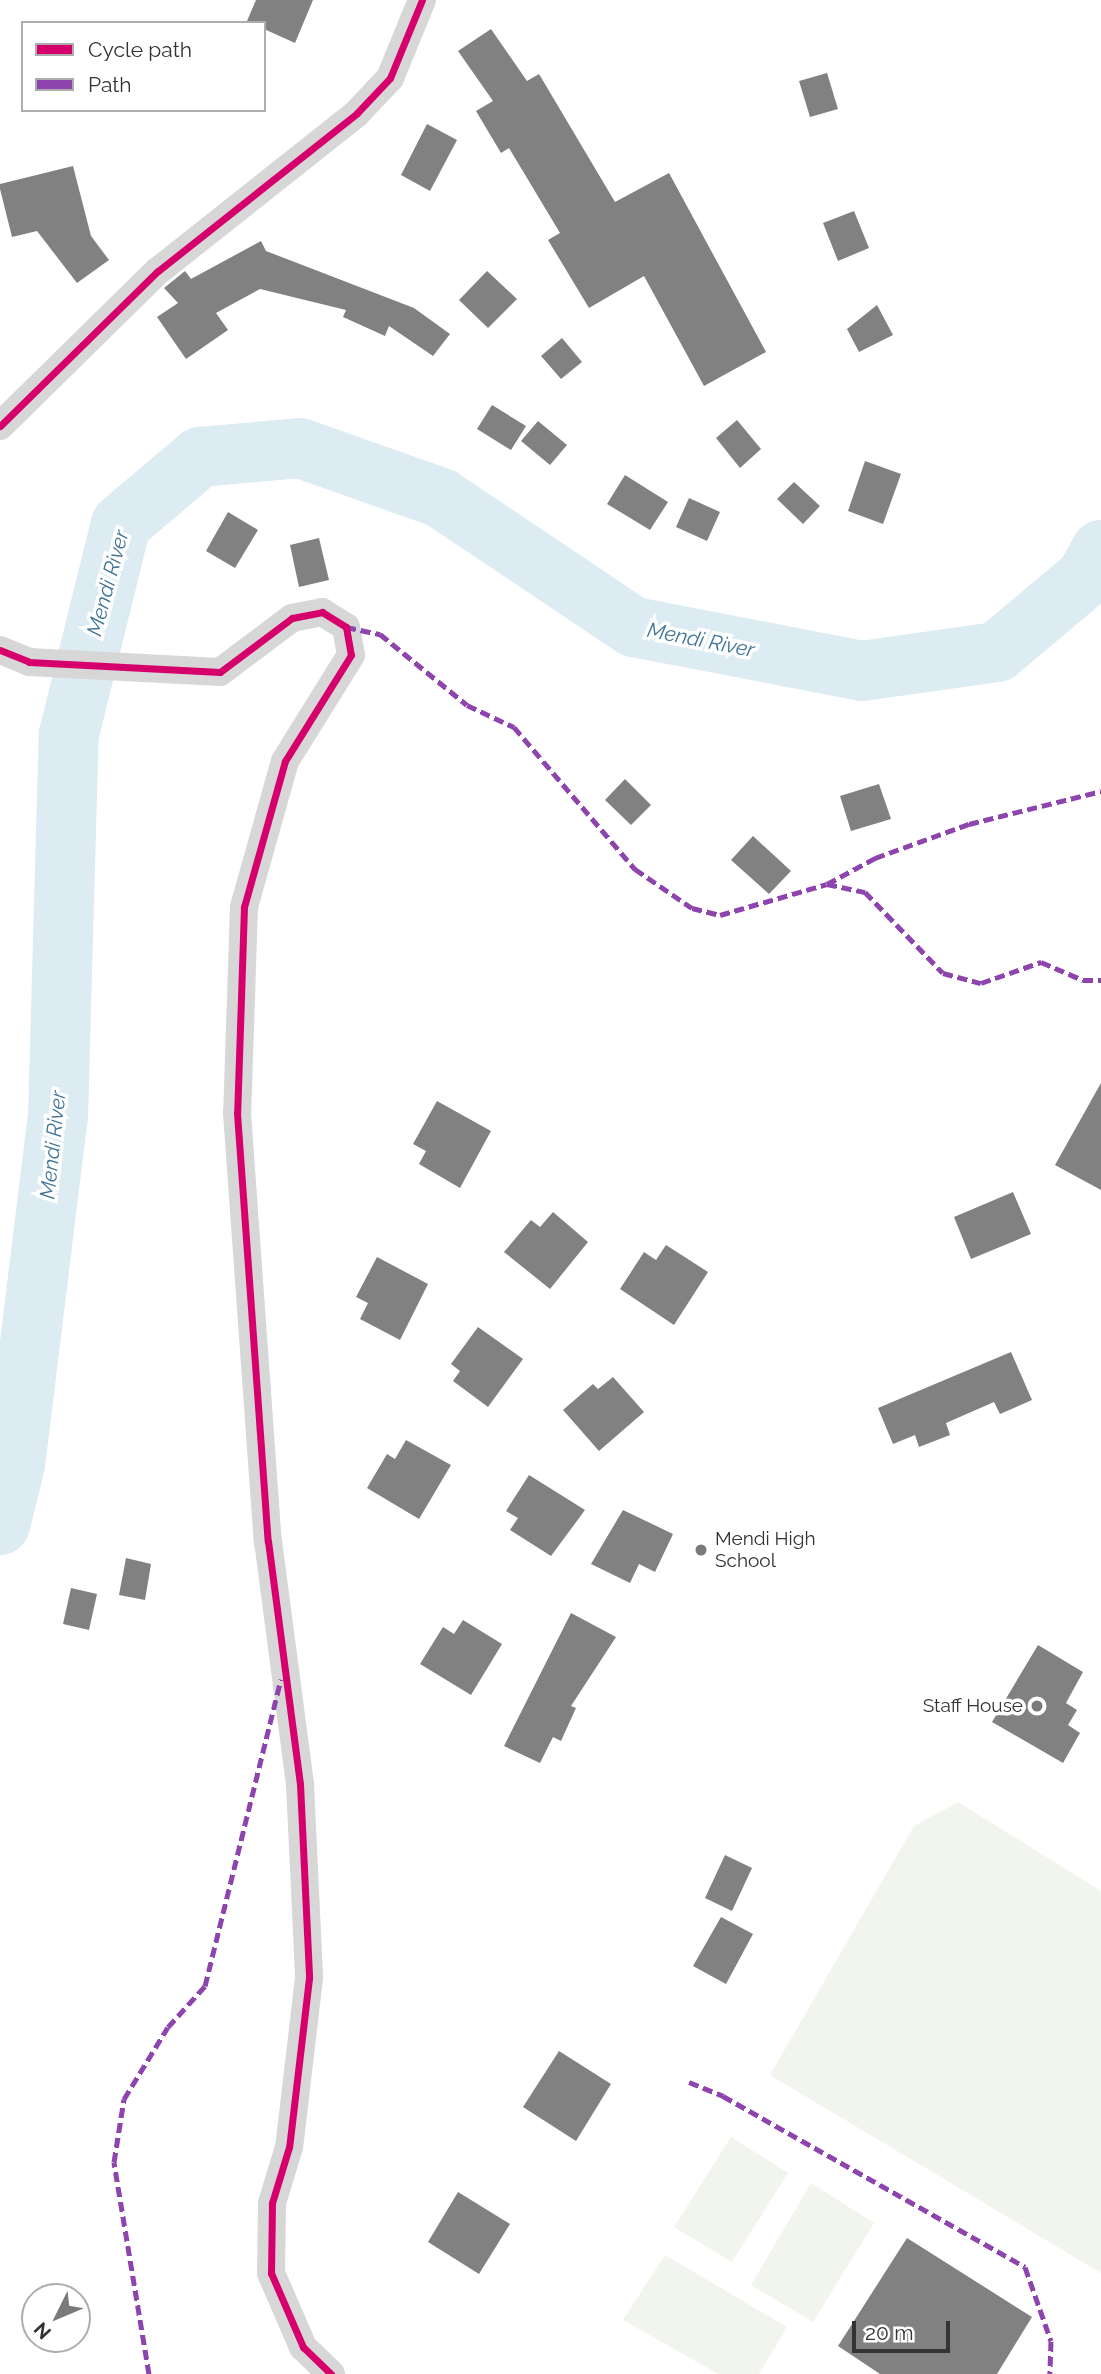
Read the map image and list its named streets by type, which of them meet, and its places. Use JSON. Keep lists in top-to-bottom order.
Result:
{
  "water": ["Mendi River"],
  "places": ["Mendi High School", "Staff House"],
  "legend": ["Cycle path", "Path"],
  "scale_bar": "20 m",
  "north": "bottom left"
}
